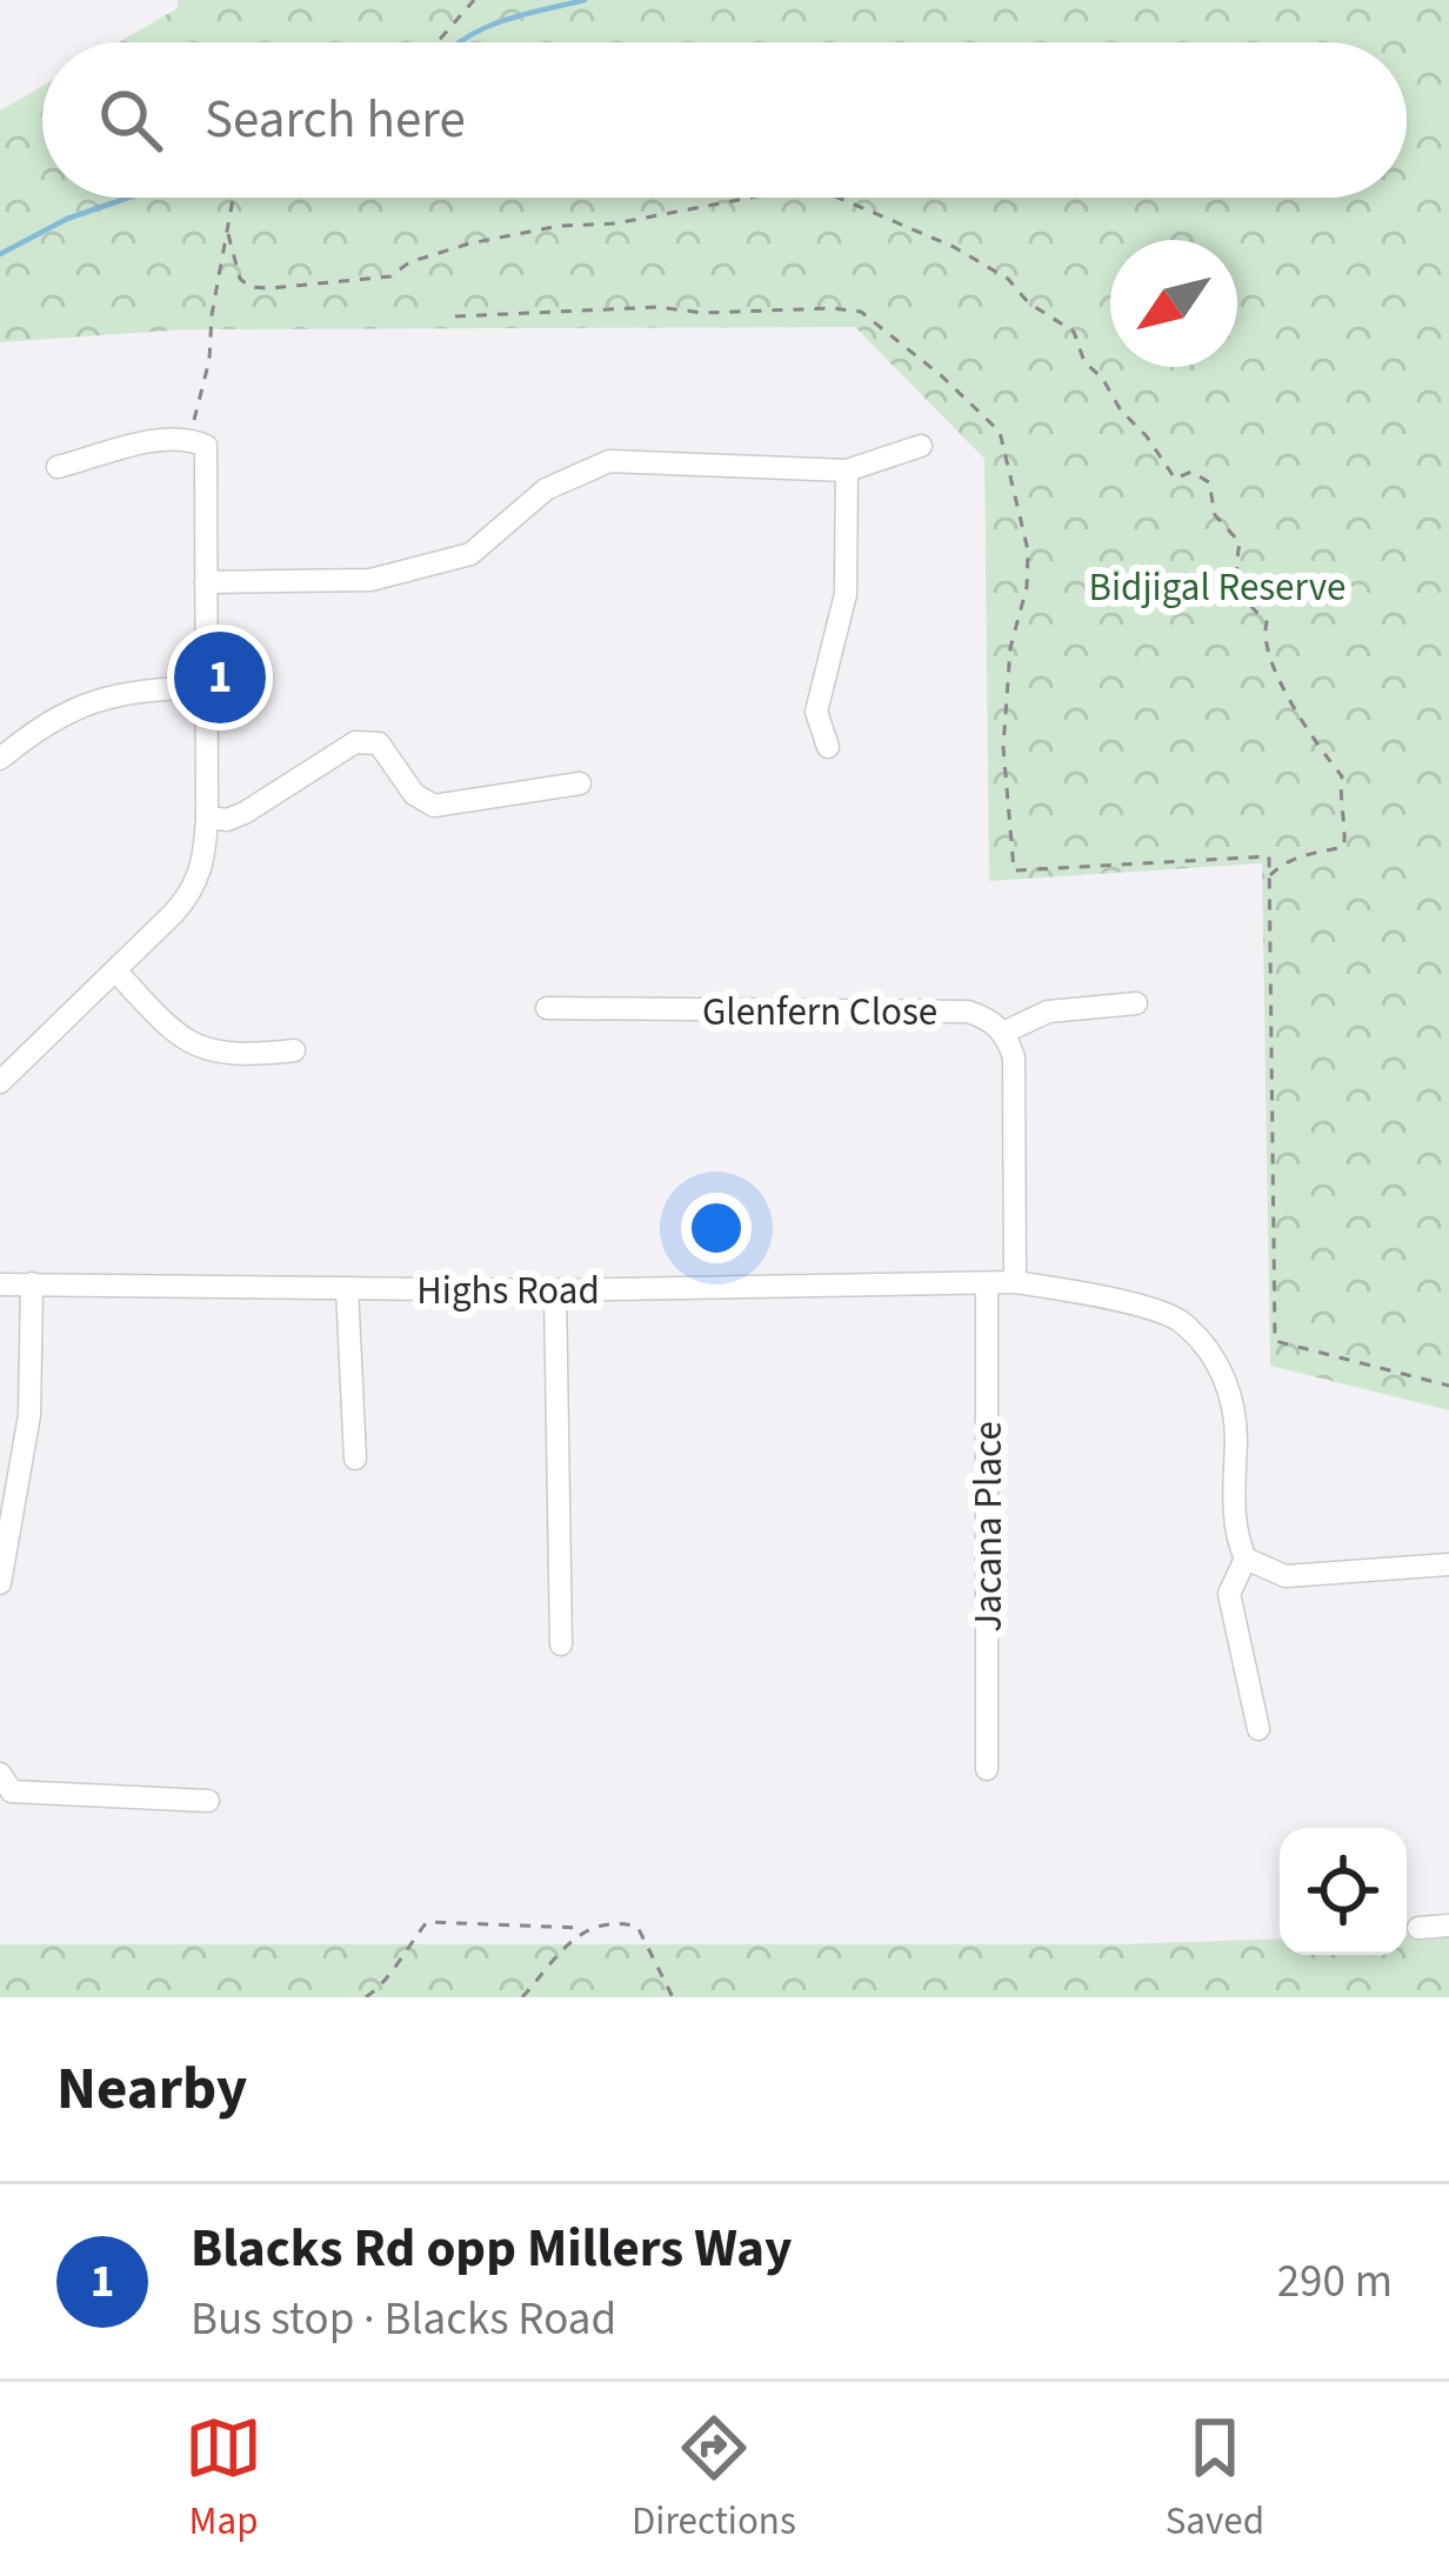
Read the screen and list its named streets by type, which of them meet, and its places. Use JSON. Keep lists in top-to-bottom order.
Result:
{
  "streets": {
    "street": ["Glenfern Close", "Highs Road", "Jacana Place"]
  },
  "crossings": [
    ["Highs Road", "Jacana Place"]
  ],
  "parks": ["Bidjigal Reserve"],
  "north": "bottom left",
  "page": {
    "search": "Search here",
    "pins": "1",
    "heading": "Nearby",
    "list": [
      {
        "mark": "1",
        "name": "Blacks Rd opp Millers Way",
        "note": "Bus stop · Blacks Road",
        "value": "290 m"
      }
    ],
    "nav": ["Map", "Directions", "Saved"]
  }
}
